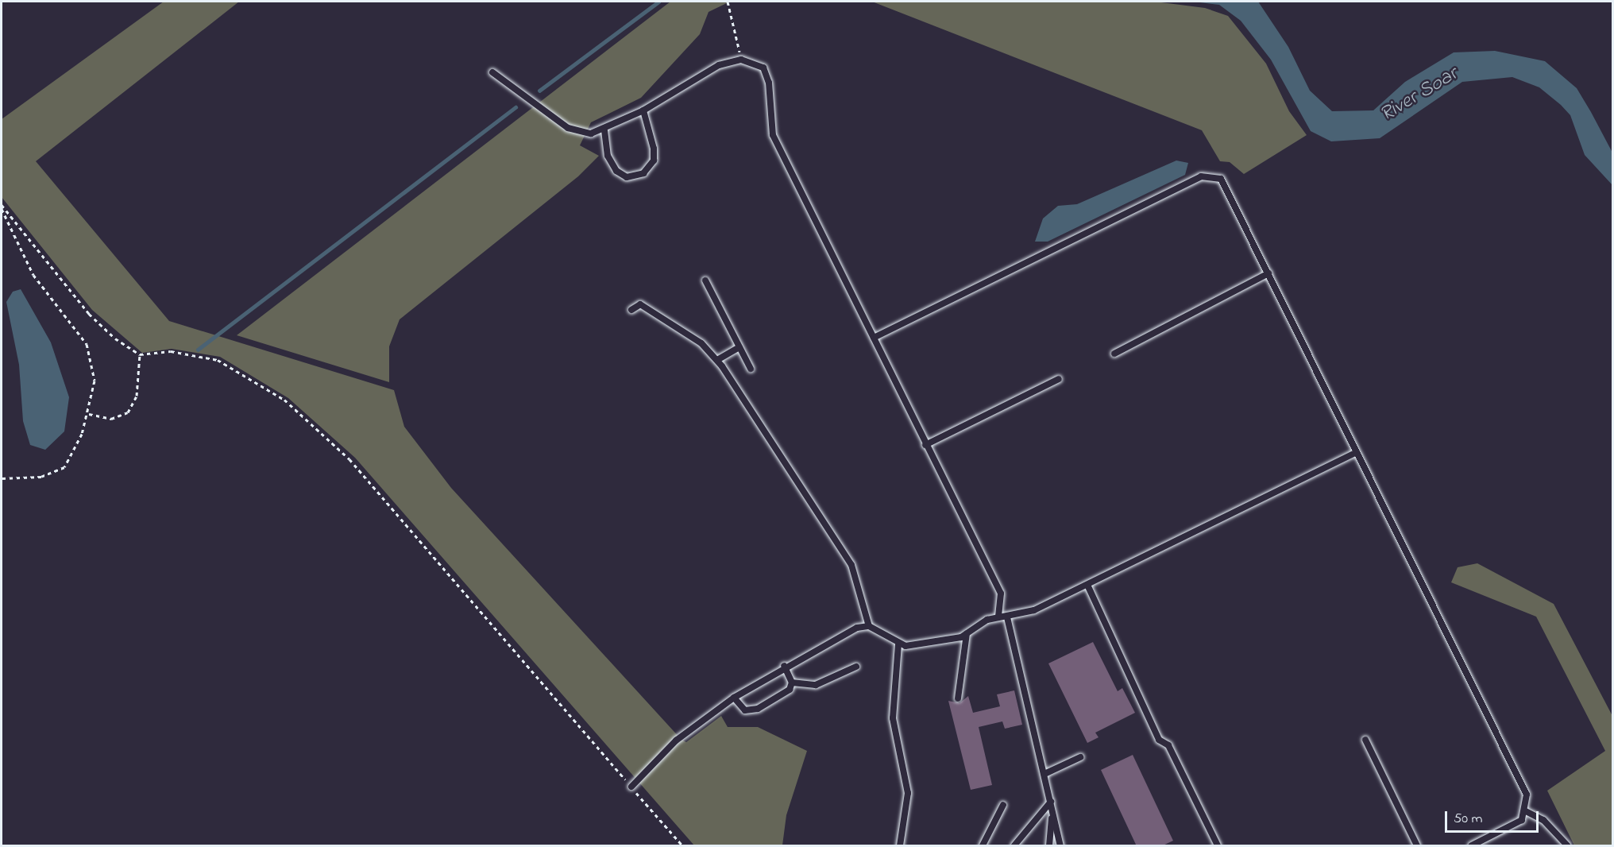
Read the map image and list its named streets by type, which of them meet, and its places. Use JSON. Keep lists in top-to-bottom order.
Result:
{
  "water": ["River Soar"],
  "scale_bar": "50 m"
}
